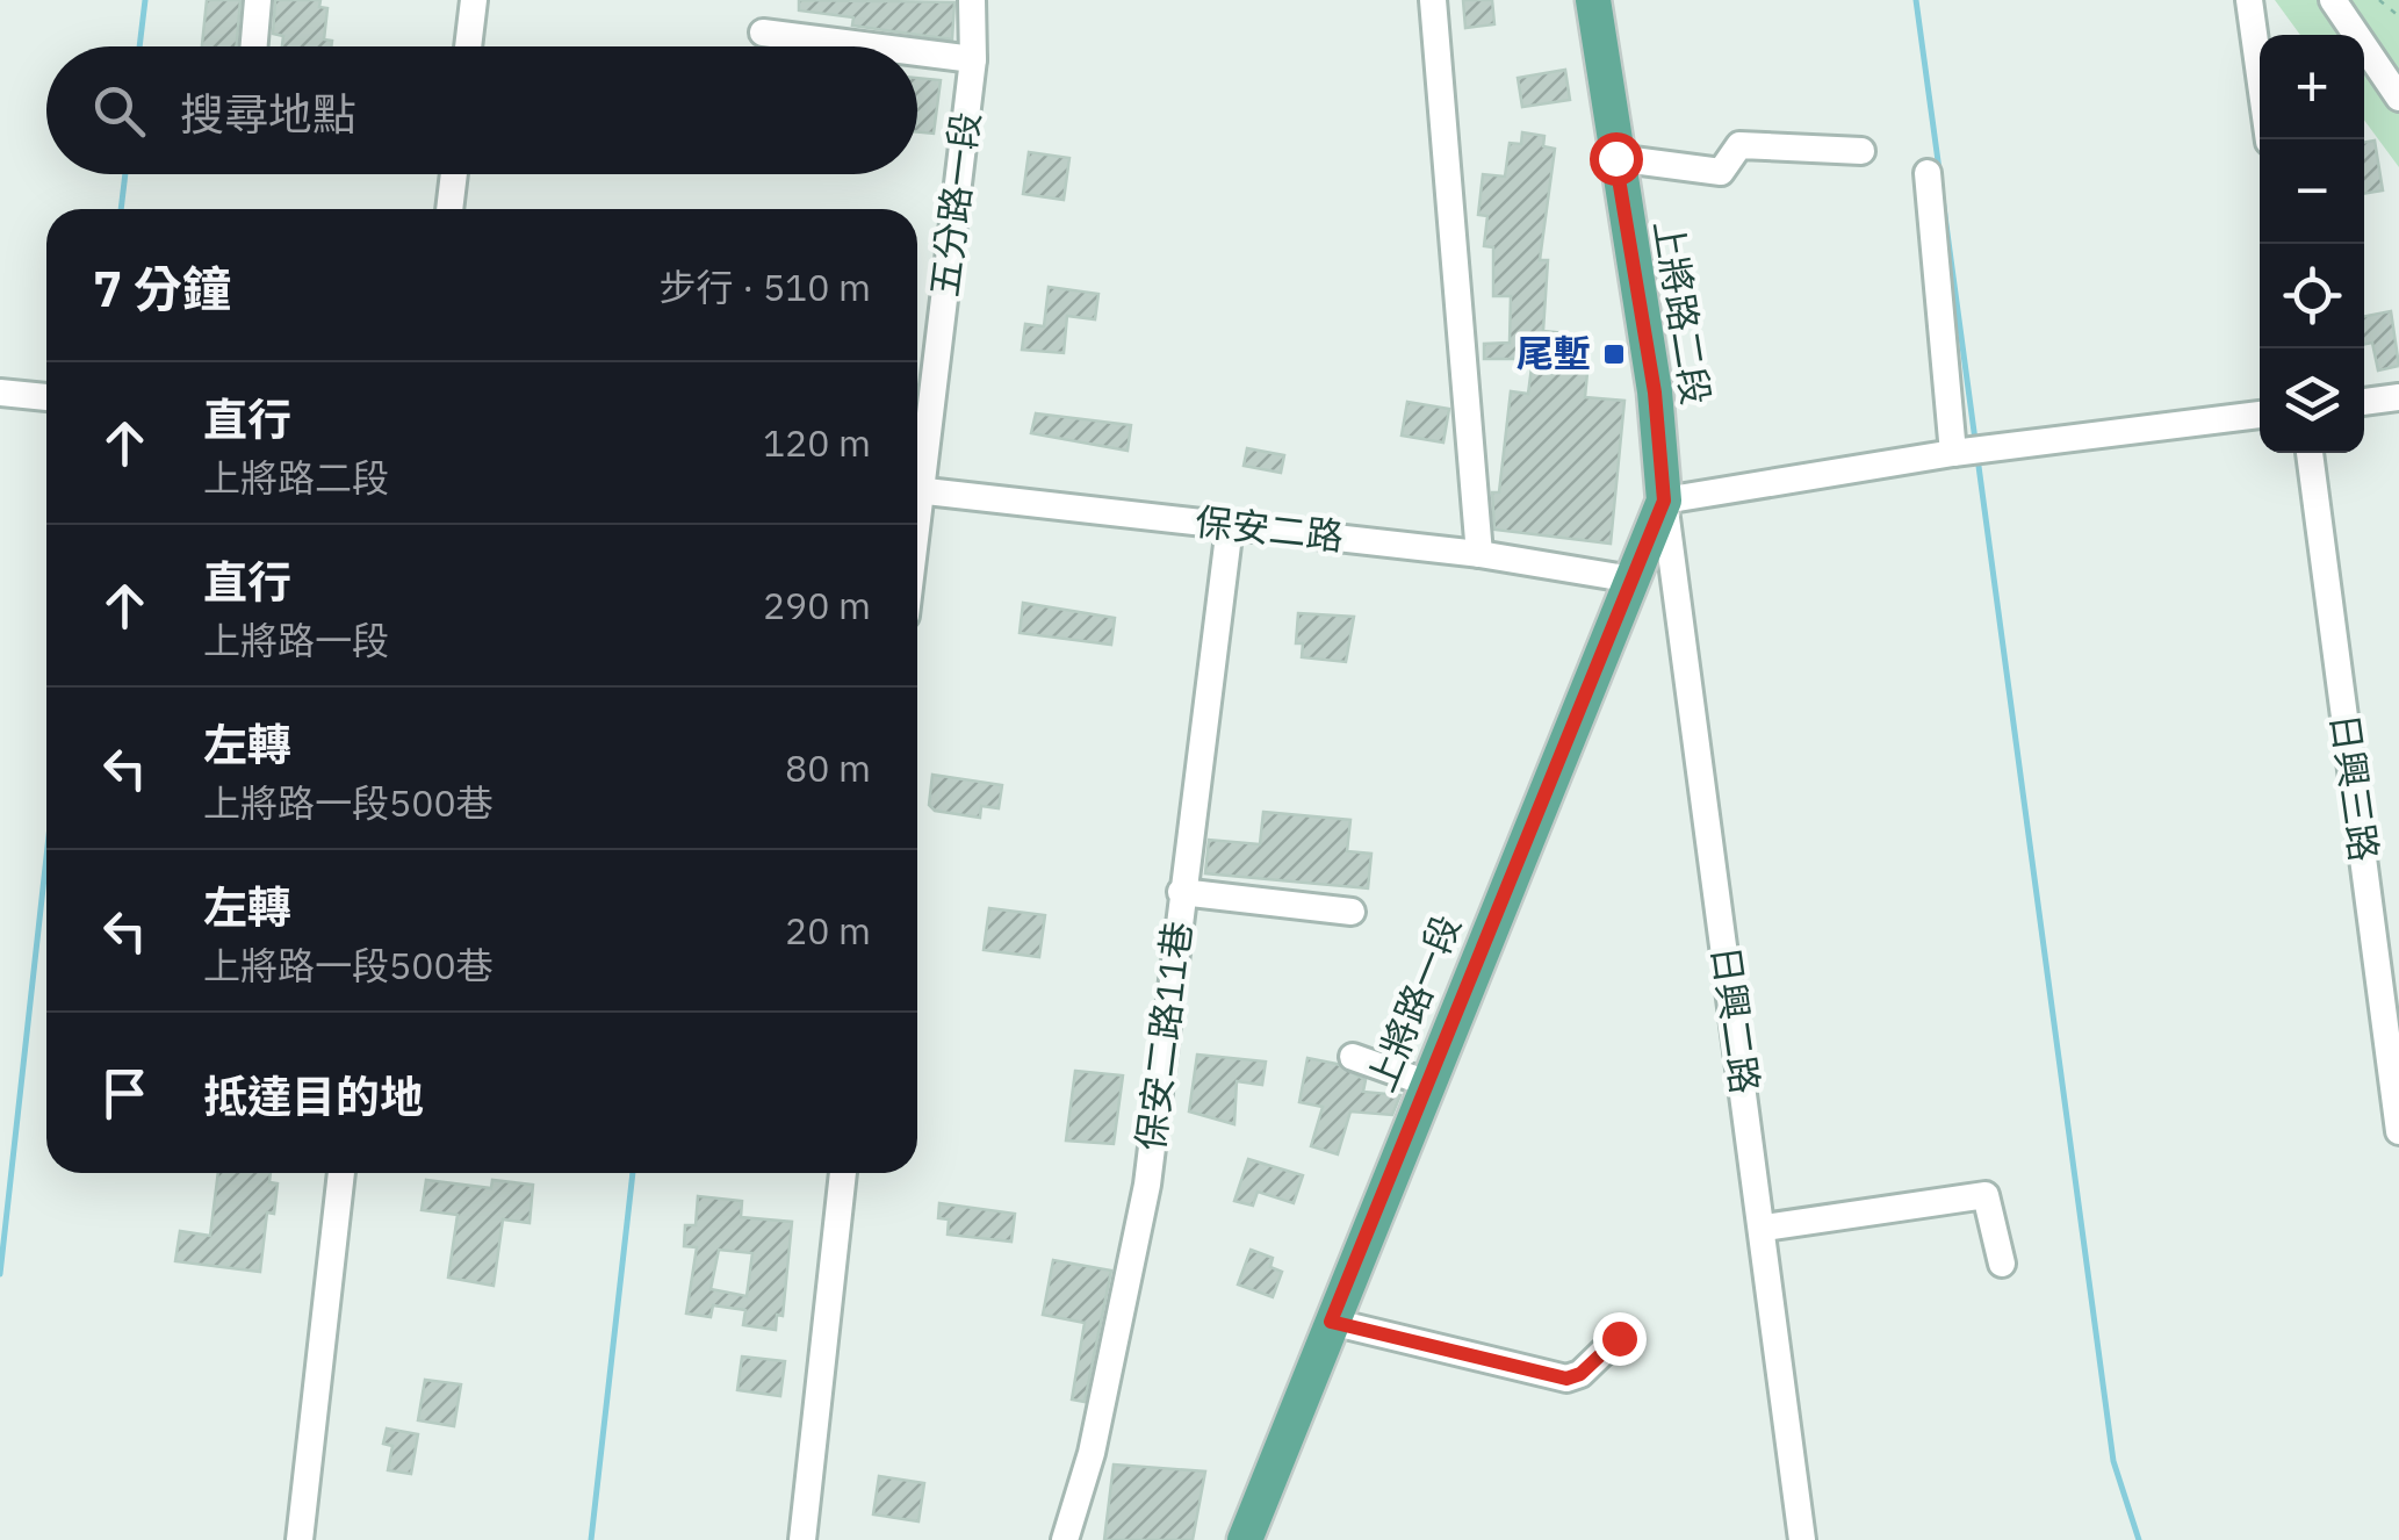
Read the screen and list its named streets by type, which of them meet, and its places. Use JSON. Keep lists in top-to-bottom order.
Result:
{
  "streets": {
    "main road": ["上將路二段", "上將路一段"],
    "street": [
      "五分路一段",
      "保安二路",
      "日興三路",
      "日興二路",
      "保安二路11巷"
    ]
  },
  "crossings": [
    ["上將路二段", "上將路一段"],
    ["上將路二段", "日興二路"],
    ["保安二路", "上將路一段"],
    ["保安二路", "保安二路11巷"],
    ["上將路一段", "日興二路"]
  ],
  "places": {
    "transit": ["尾塹"]
  },
  "page": {
    "map_buttons": ["+", "−"],
    "search": "搜尋地點",
    "heading": ["7 分鐘", "步行 · 510 m"],
    "list": [
      ["直行", "上將路二段", "120 m"],
      ["直行", "上將路一段", "290 m"],
      ["左轉", "上將路一段500巷", "80 m"],
      ["左轉", "上將路一段500巷", "20 m"],
      "抵達目的地"
    ]
  }
}
